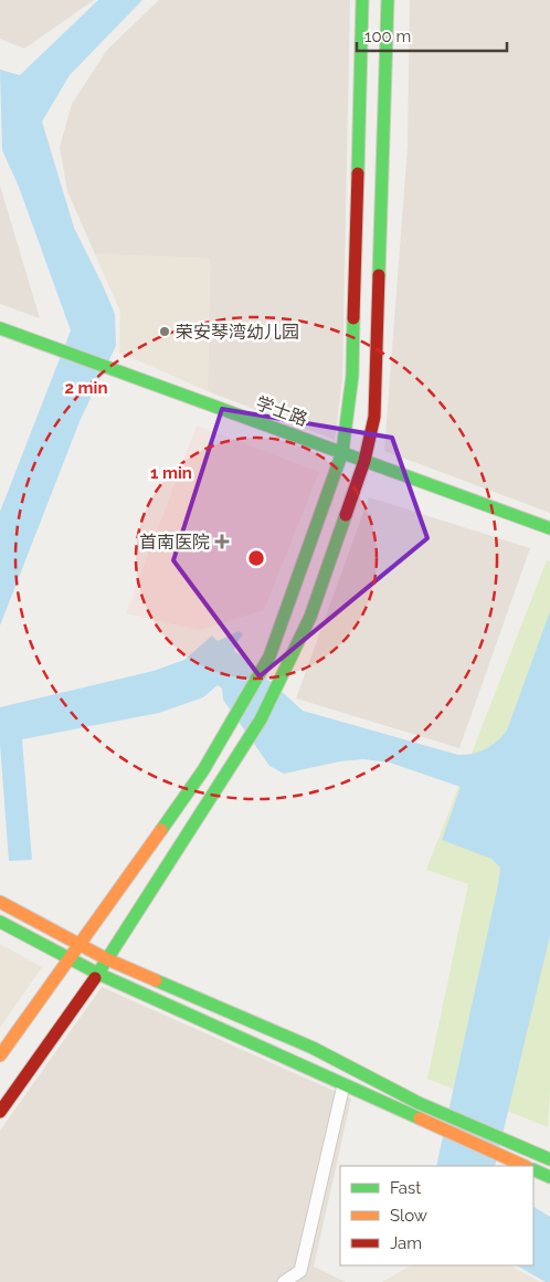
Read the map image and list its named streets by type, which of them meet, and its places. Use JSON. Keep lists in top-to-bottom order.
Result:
{
  "streets": {
    "street": ["学士路"]
  },
  "places": {
    "other": ["荣安琴湾幼儿园"],
    "health": ["首南医院"]
  },
  "legend": ["Fast", "Slow", "Jam"],
  "scale_bar": "100 m",
  "rings": ["2 min", "1 min"]
}
